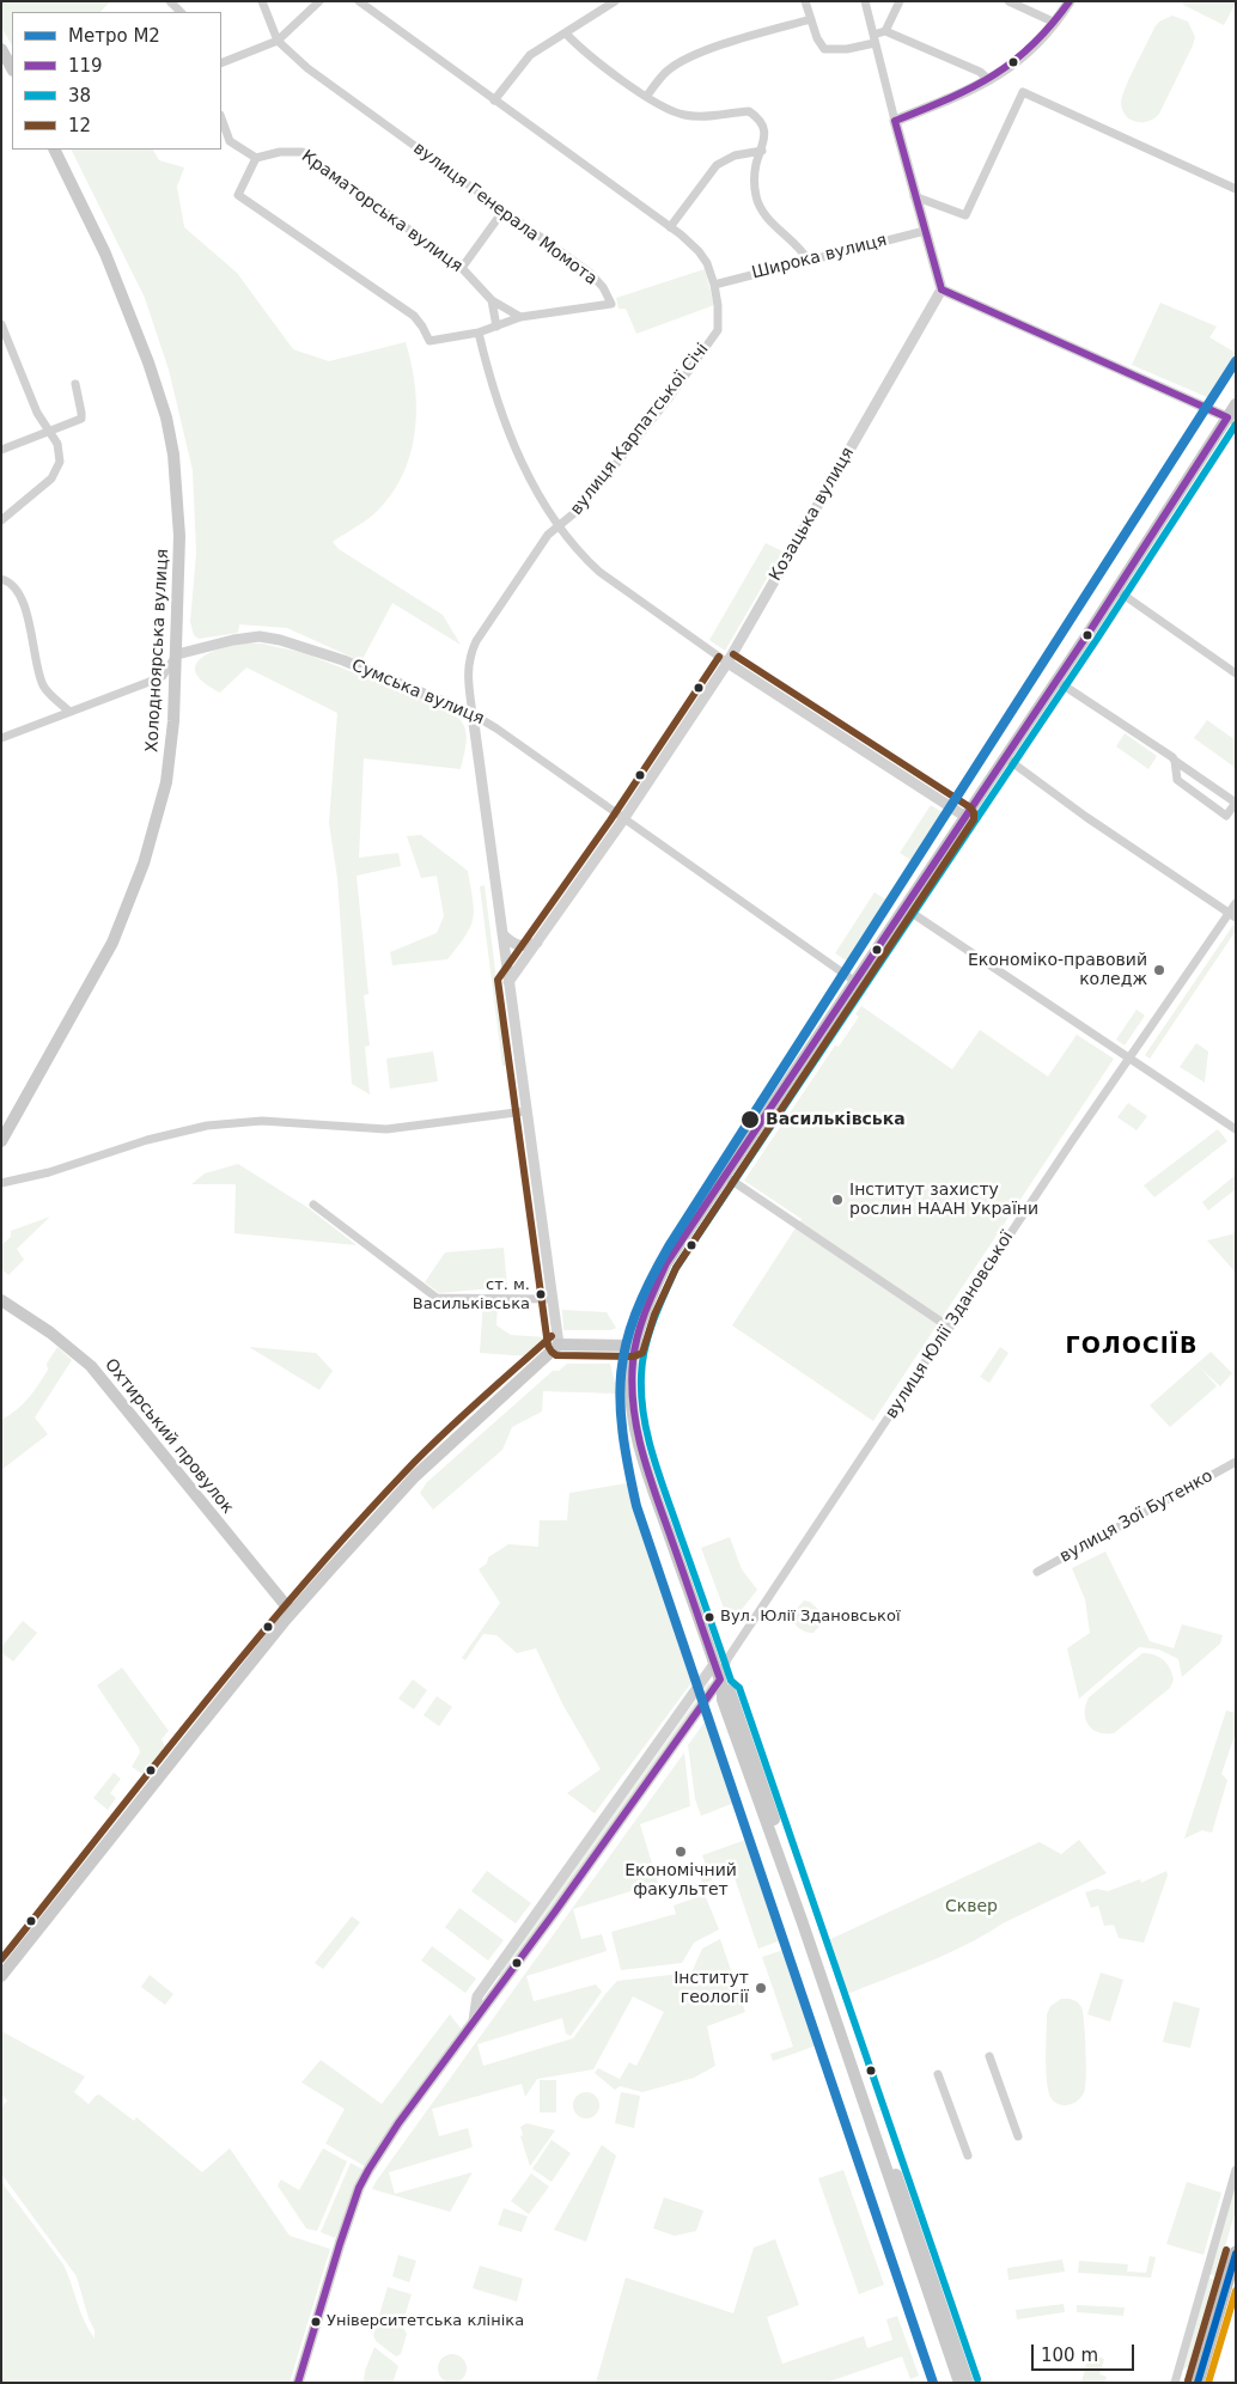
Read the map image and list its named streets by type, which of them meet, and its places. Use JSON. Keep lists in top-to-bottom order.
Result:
{
  "streets": {
    "main road": ["Холодноярська вулиця", "Охтирський провулок"],
    "street": [
      "Краматорська вулиця",
      "вулиця Генерала Момота",
      "Широка вулиця",
      "вулиця Карпатської Січі",
      "Козацька вулиця",
      "Сумська вулиця",
      "вулиця Юлії Здановської",
      "вулиця Зої Бутенко"
    ]
  },
  "crossings": [
    ["Краматорська вулиця", "вулиця Генерала Момота"],
    ["Широка вулиця", "вулиця Карпатської Січі"],
    ["вулиця Карпатської Січі", "Сумська вулиця"],
    ["Козацька вулиця", "Сумська вулиця"],
    ["Холодноярська вулиця", "Сумська вулиця"]
  ],
  "districts": ["ГОЛОСІЇВ"],
  "parks": ["Сквер"],
  "places": [
    "Економіко-правовий коледж",
    "Васильківська",
    "Інститут захисту рослин НААН України",
    "ст. м. Васильківська",
    "Вул. Юлії Здановської",
    "Економічний факультет",
    "Інститут геології",
    "Університетська клініка"
  ],
  "lines": [
    "transit line 119",
    "metro line M2",
    "transit line 38",
    "transit line 12"
  ],
  "legend": [
    "Метро M2",
    "119",
    "38",
    "12"
  ],
  "scale_bar": "100 m"
}
